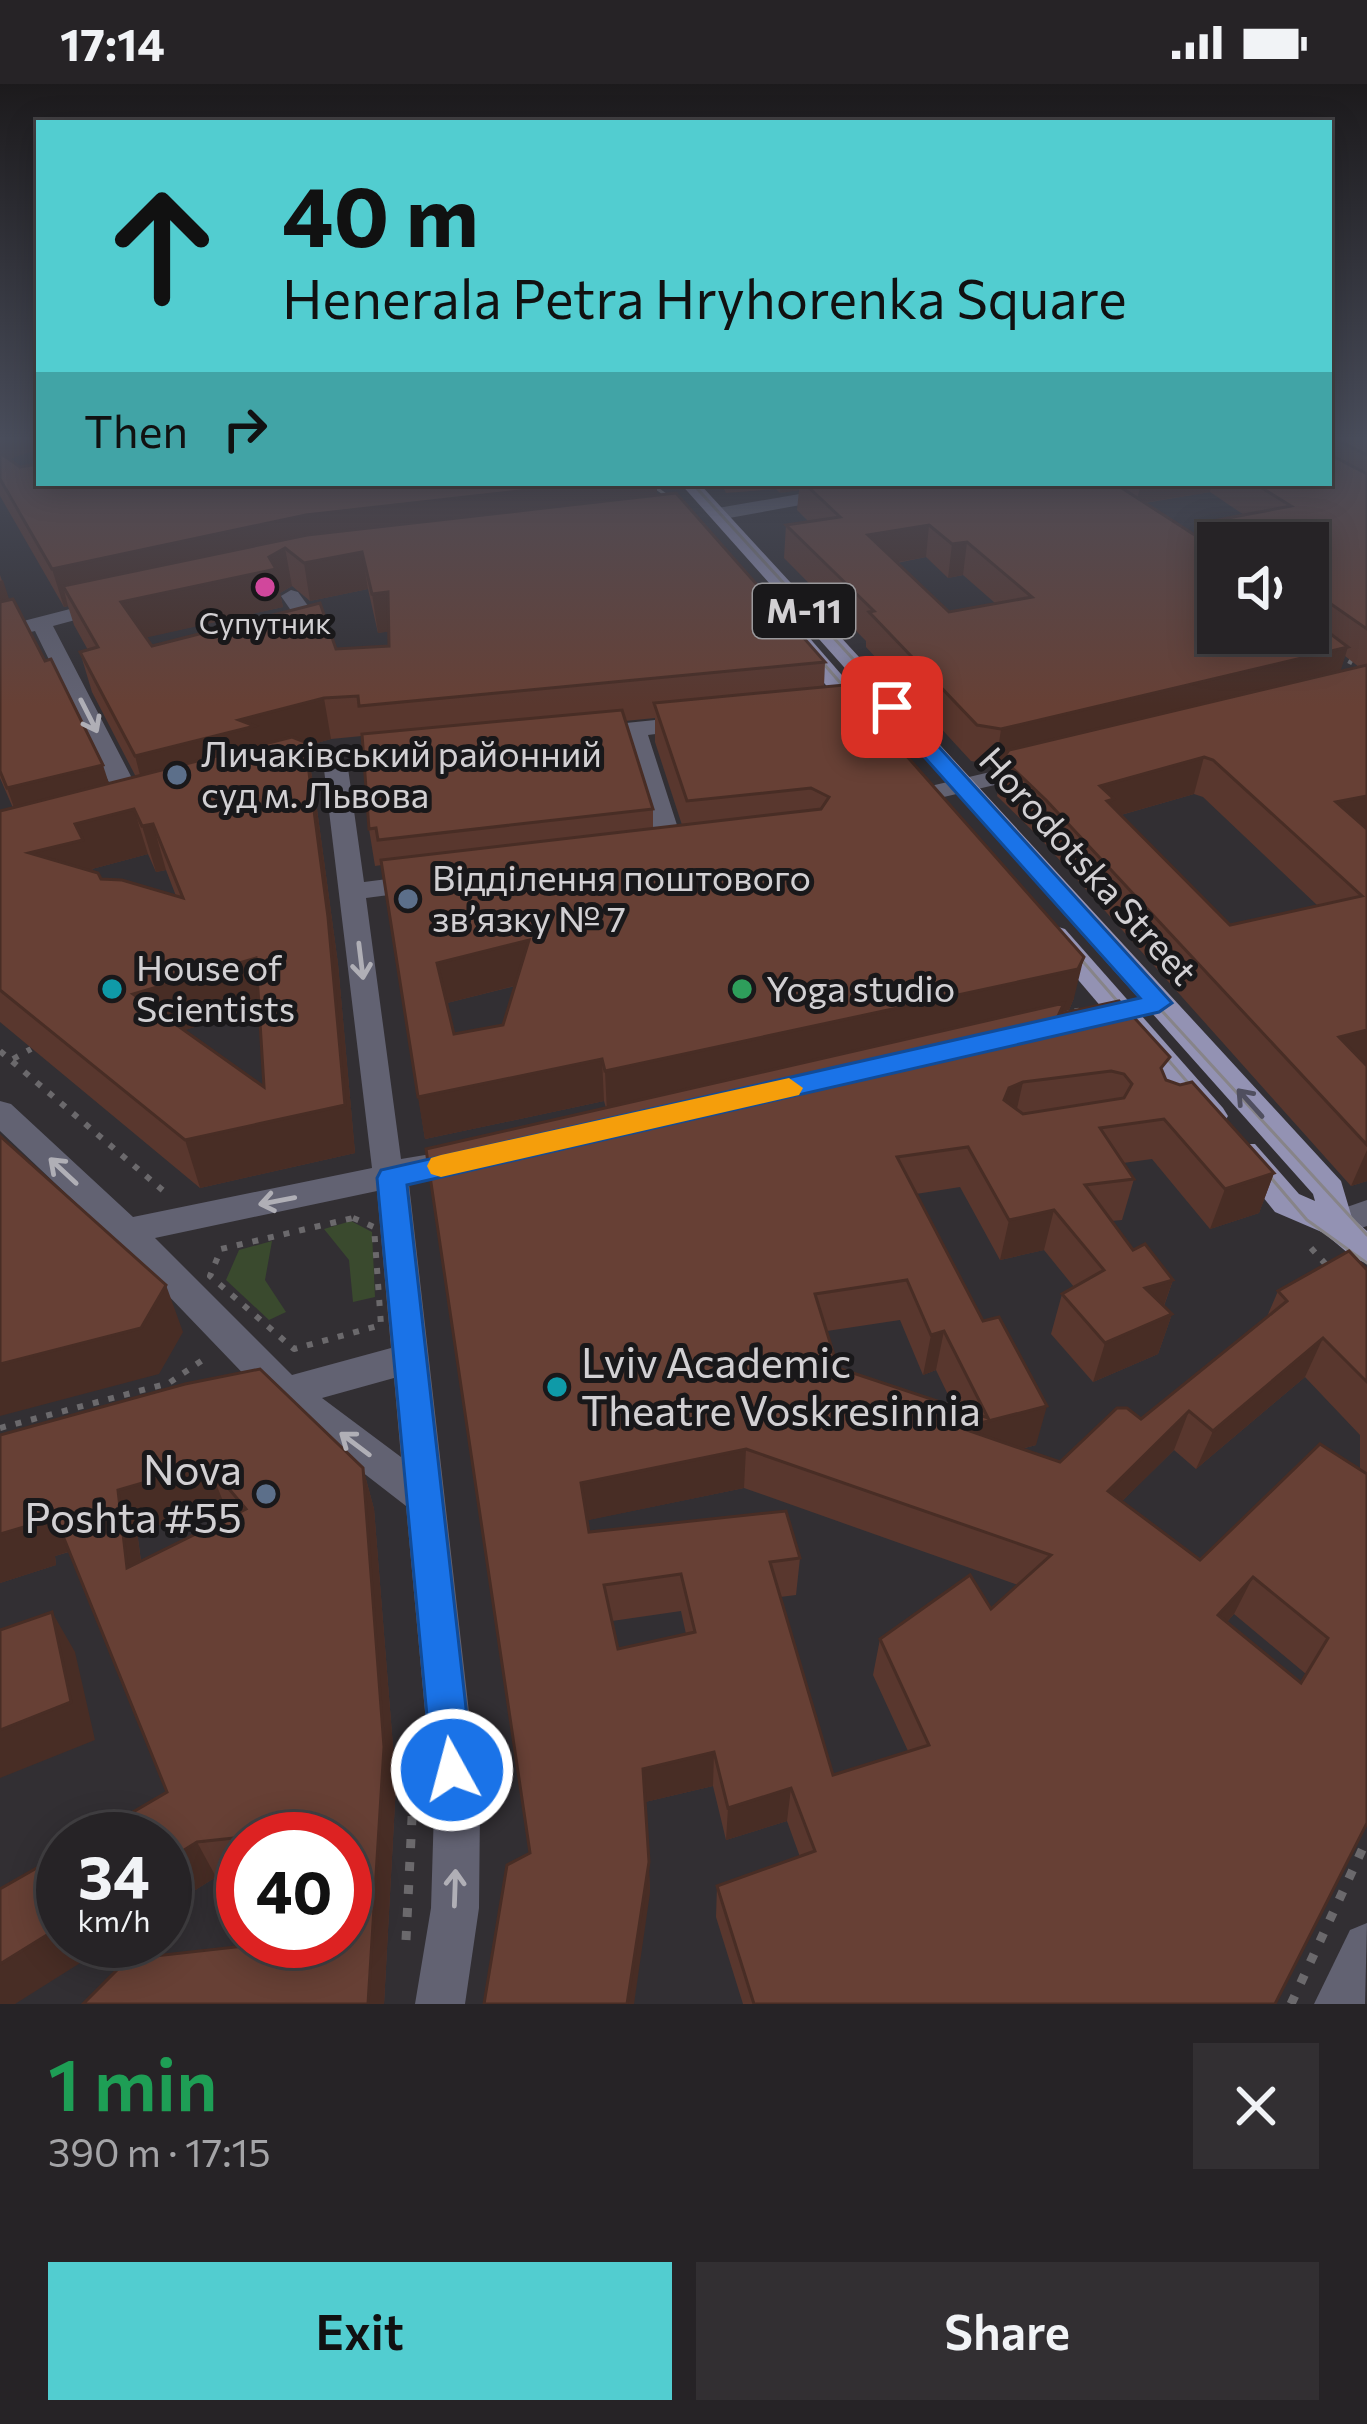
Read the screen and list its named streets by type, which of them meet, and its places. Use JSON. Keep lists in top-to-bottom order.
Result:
{
  "streets": {
    "main road": ["М-11", "Horodotska Street"]
  },
  "places": [
    "Супутник",
    "Личаківський районний суд м. Львова",
    "Відділення поштового зв’язку № 7",
    "House of Scientists",
    "Yoga studio",
    "Lviv Academic Theatre Voskresinnia",
    "Nova Poshta #55"
  ],
  "page": {
    "status": "17:14",
    "turn": ["40 m", "Henerala Petra Hryhorenka Square"],
    "then": "Then",
    "speed": "34 km/h",
    "limit": "40",
    "heading": ["1 min", "390 m · 17:15"],
    "buttons": ["Exit", "Share"]
  }
}
